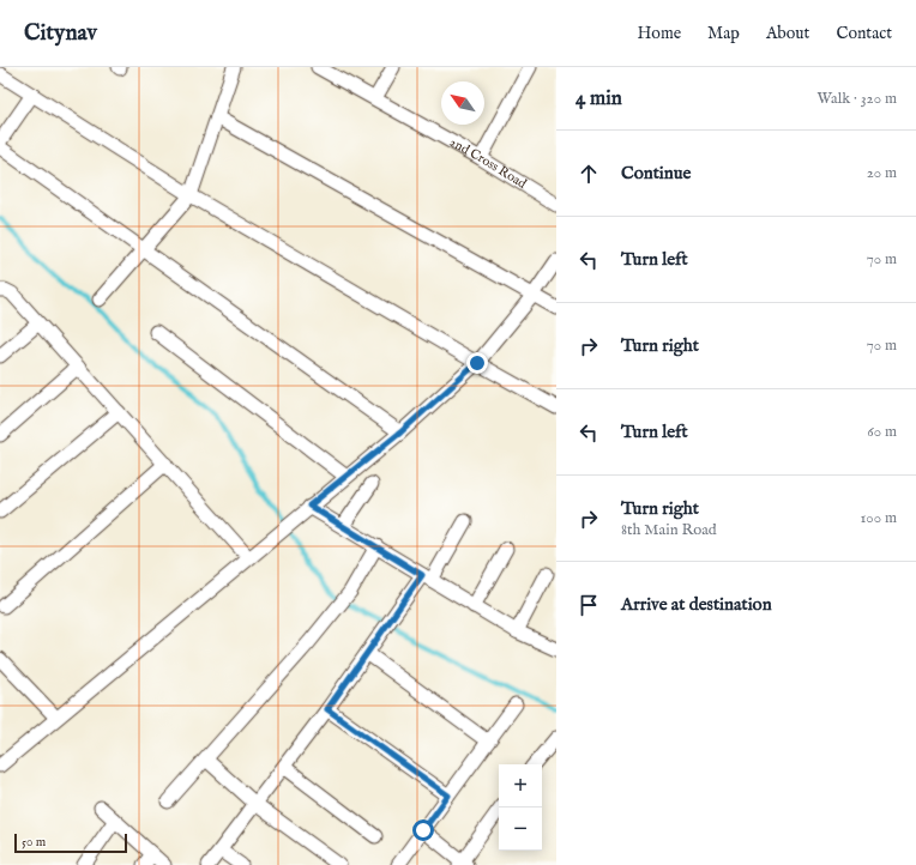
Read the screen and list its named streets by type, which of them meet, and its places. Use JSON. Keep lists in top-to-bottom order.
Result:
{
  "streets": {
    "street": ["2nd Cross Road"]
  },
  "scale_bar": "50 m",
  "north": "top left",
  "page": {
    "header": "Citynav",
    "nav": [
      "Home",
      "Map",
      "About",
      "Contact"
    ],
    "heading": ["4 min", "Walk · 320 m"],
    "list": [
      ["Continue", "20 m"],
      ["Turn left", "70 m"],
      ["Turn right", "70 m"],
      ["Turn left", "60 m"],
      ["Turn right", "8th Main Road", "100 m"],
      "Arrive at destination"
    ],
    "map_buttons": ["+", "−"],
    "scale": "50 m"
  }
}
